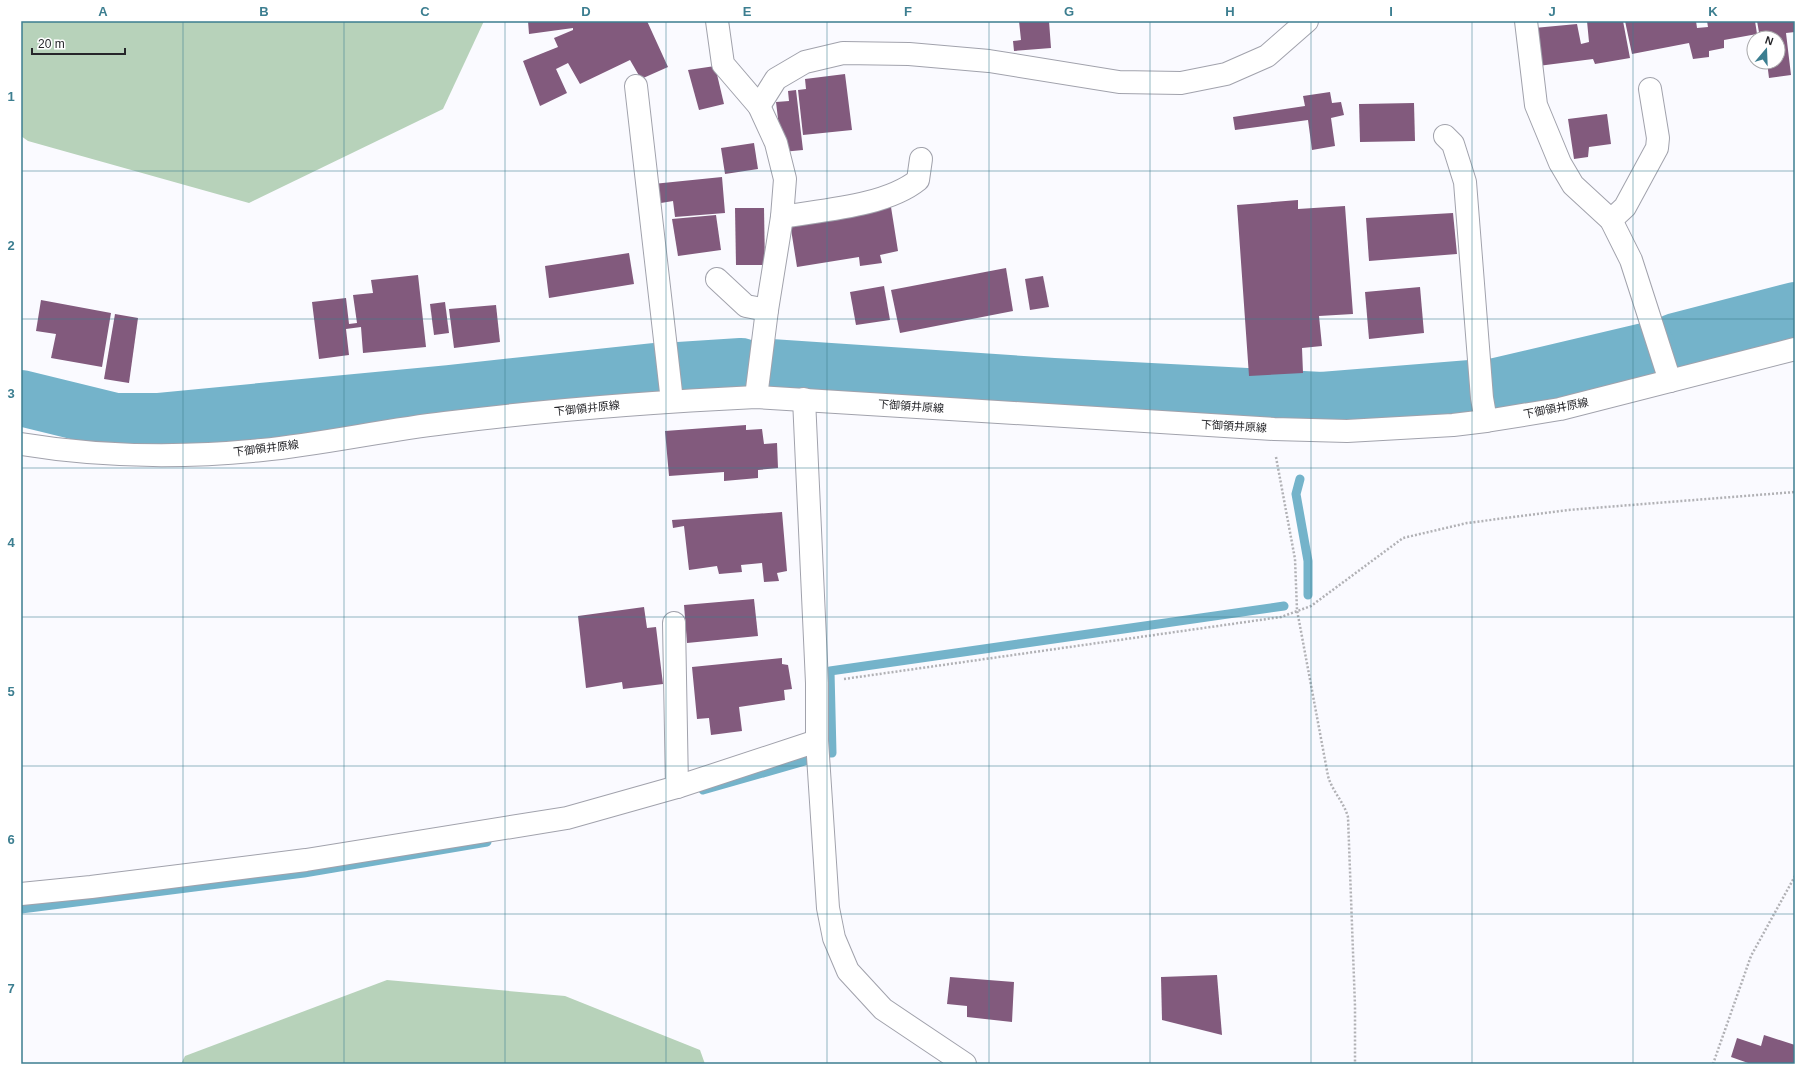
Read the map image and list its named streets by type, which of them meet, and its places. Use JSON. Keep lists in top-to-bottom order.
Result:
{
  "streets": {
    "street": ["下御領井原線"]
  },
  "scale_bar": "20 m",
  "north": "top",
  "grid": {
    "columns": [
      "A",
      "B",
      "C",
      "D",
      "E",
      "F",
      "G",
      "H",
      "I",
      "J",
      "K"
    ],
    "rows": [
      "1",
      "2",
      "3",
      "4",
      "5",
      "6",
      "7"
    ]
  }
}
